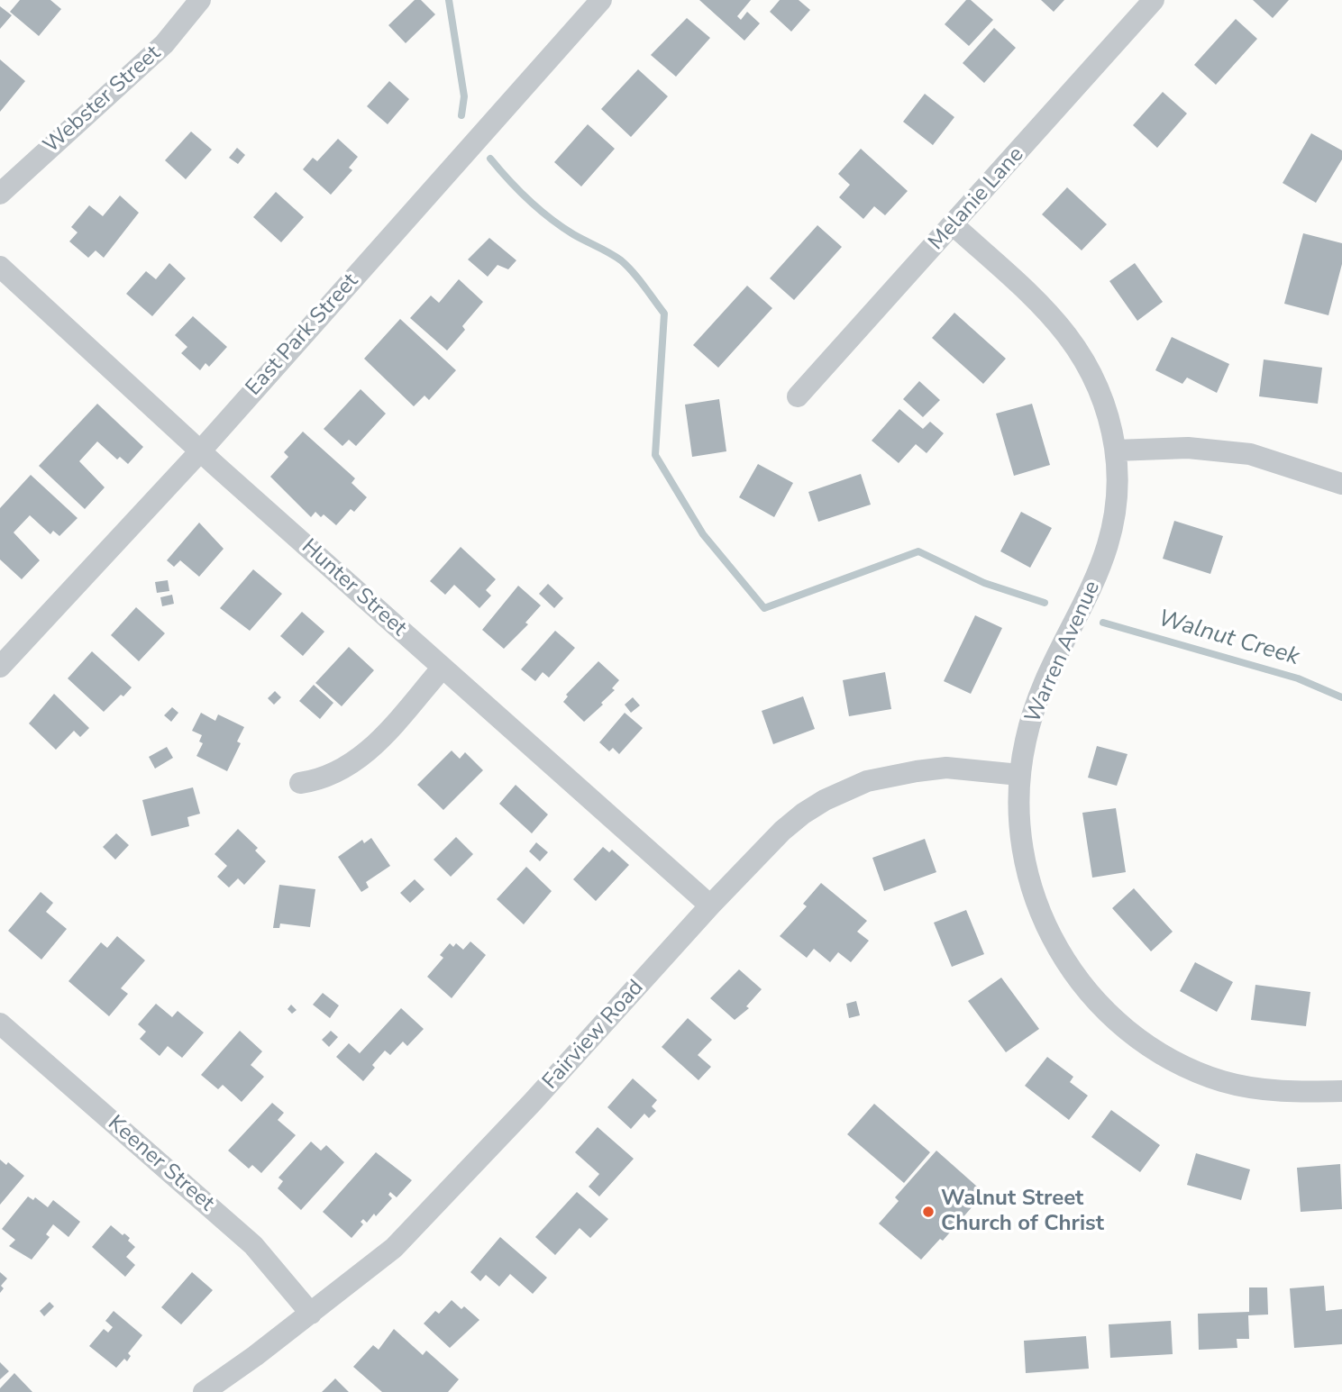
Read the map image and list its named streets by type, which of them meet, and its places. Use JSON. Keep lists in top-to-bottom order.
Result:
{
  "streets": {
    "street": [
      "Webster Street",
      "Melanie Lane",
      "East Park Street",
      "Hunter Street",
      "Warren Avenue",
      "Fairview Road",
      "Keener Street"
    ]
  },
  "crossings": [
    ["Melanie Lane", "Warren Avenue"],
    ["East Park Street", "Hunter Street"],
    ["Hunter Street", "Fairview Road"],
    ["Warren Avenue", "Fairview Road"],
    ["Fairview Road", "Keener Street"]
  ],
  "water": ["Walnut Creek"],
  "places": ["Walnut Street Church of Christ"]
}
